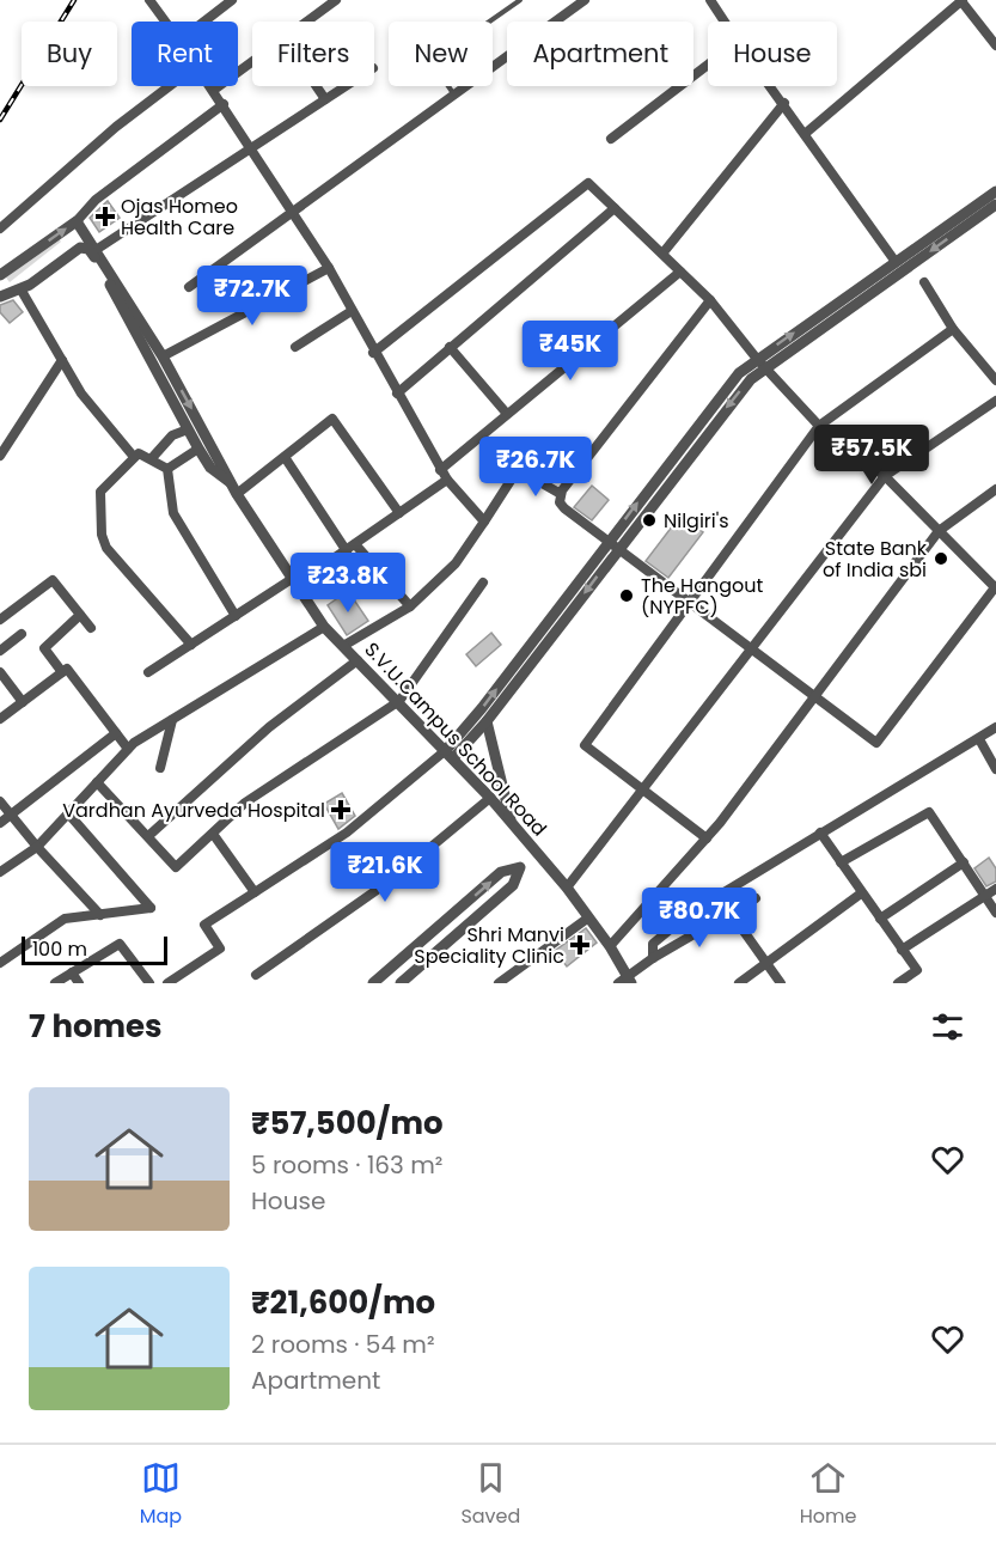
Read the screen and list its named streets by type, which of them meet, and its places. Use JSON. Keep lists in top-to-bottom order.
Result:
{
  "streets": {
    "street": ["S.V.U.Campus School Road"]
  },
  "places": {
    "health": ["Ojas Homeo Health Care", "Vardhan Ayurveda Hospital", "Shri Manvi Speciality Clinic"],
    "other": ["Nilgiri's", "State Bank of India sbi", "The Hangout (NYPFC)"]
  },
  "scale_bar": "100 m",
  "page": {
    "chip": [
      "Buy",
      "Rent",
      "Filters",
      "New",
      "Apartment",
      "House"
    ],
    "price": [
      "₹72.7K",
      "₹45K",
      "₹57.5K",
      "₹26.7K",
      "₹23.8K",
      "₹21.6K",
      "₹80.7K"
    ],
    "scale": "100 m",
    "heading": "7 homes",
    "list": [
      {
        "name": "₹57,500/mo",
        "note": "5 rooms · 163 m² · House"
      },
      {
        "name": "₹21,600/mo",
        "note": "2 rooms · 54 m² · Apartment"
      }
    ],
    "tabs": ["Map", "Saved", "Home"]
  }
}
